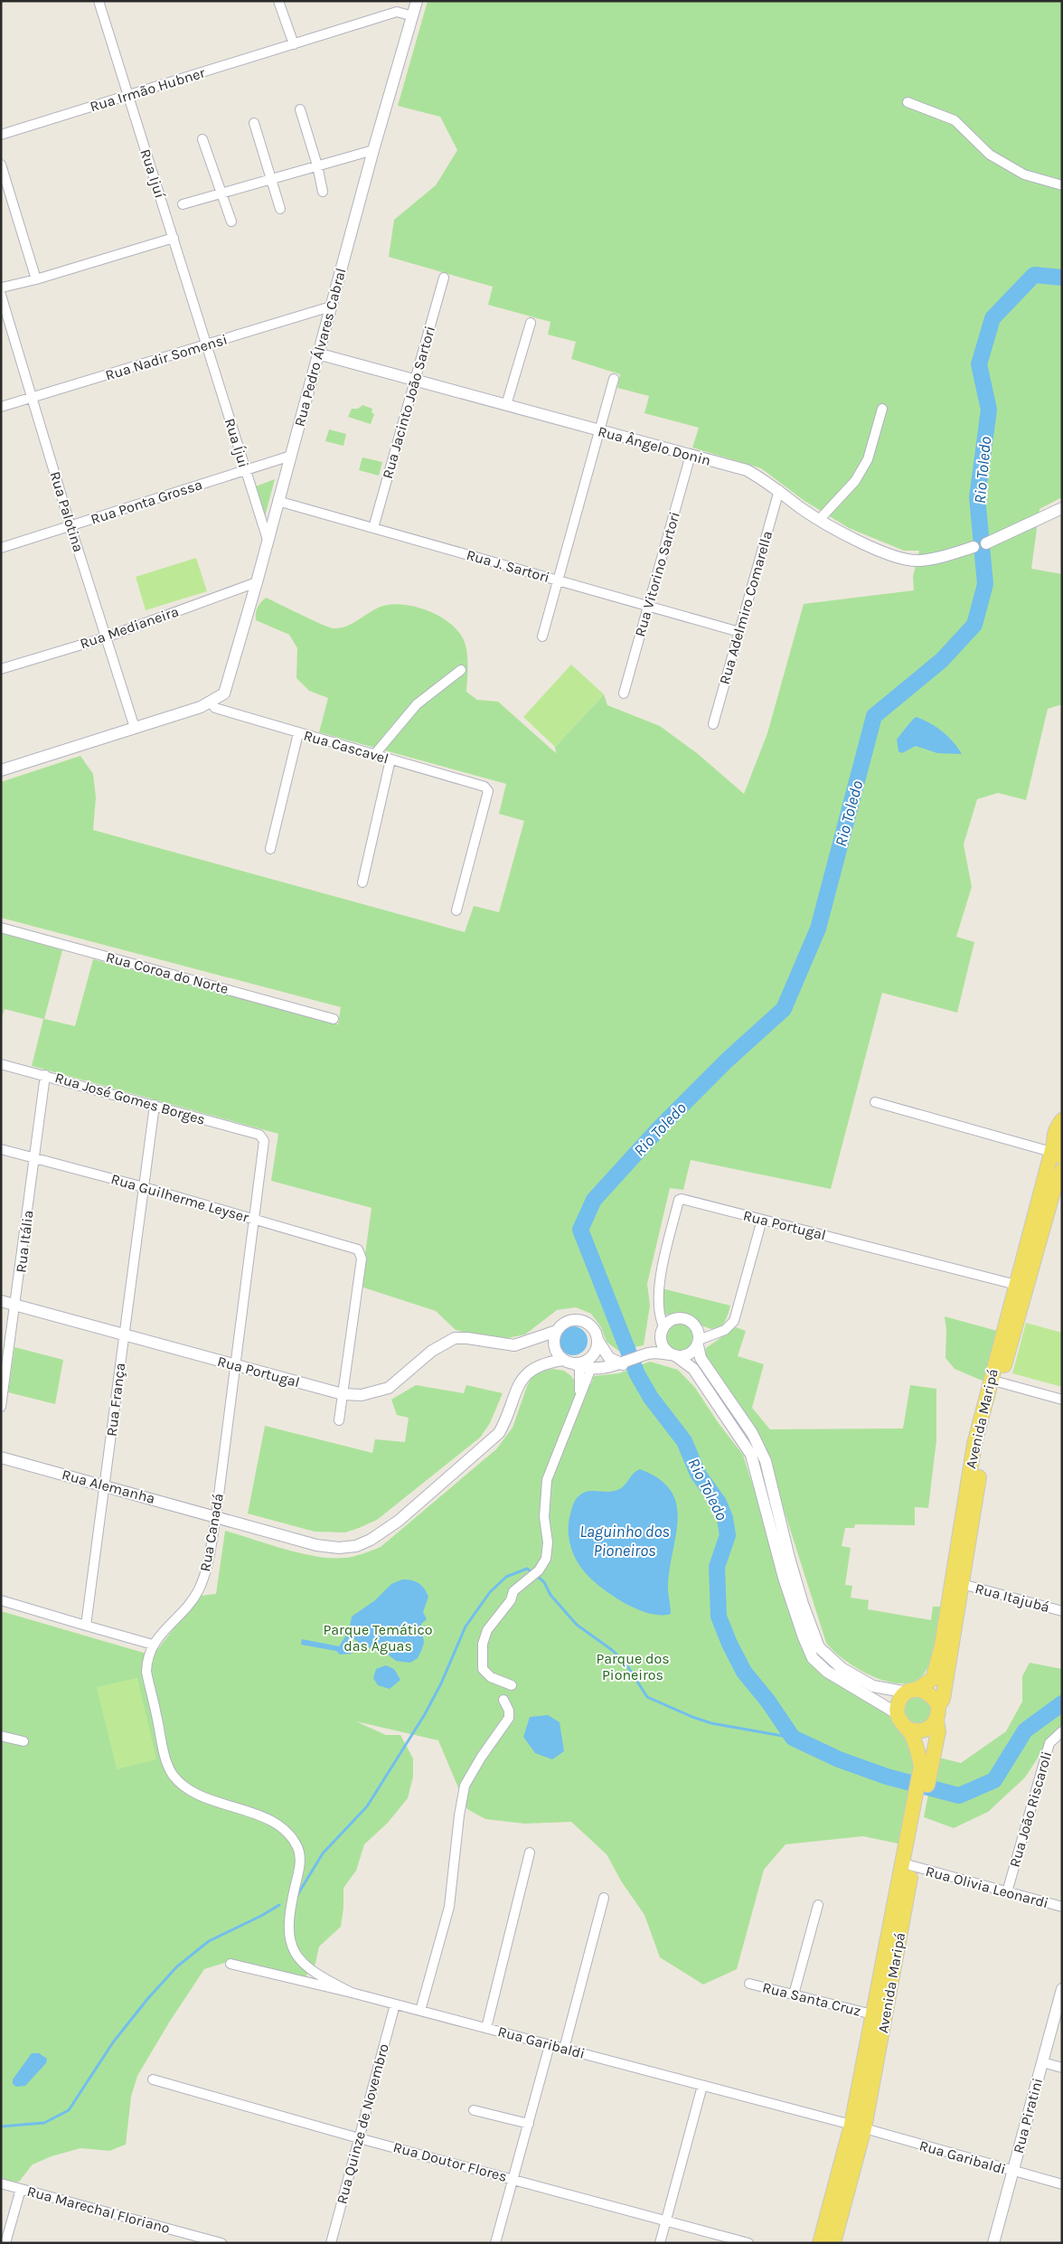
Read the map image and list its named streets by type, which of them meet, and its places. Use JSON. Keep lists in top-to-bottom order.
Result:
{
  "streets": {
    "main road": ["Avenida Maripá"],
    "street": [
      "Rua Irmão Hubner",
      "Rua Ijuí",
      "Rua Pedro Álvares Cabral",
      "Rua Nadir Somensi",
      "Rua Jacinto João Sartori",
      "Rua Íjui",
      "Rua Ângelo Donin",
      "Rua Ponta Grossa",
      "Rua Palotina",
      "Rua J. Sartori",
      "Rua Vitorino Sartori",
      "Rua Adelmiro Comarella",
      "Rua Medianeira",
      "Rua Cascavel",
      "Rua Coroa do Norte",
      "Rua José Gomes Borges",
      "Rua Guilherme Leyser",
      "Rua Portugal",
      "Rua Itália",
      "Rua França",
      "Rua Alemanha",
      "Rua Canadá",
      "Rua Itajubá",
      "Rua João Riscaroli",
      "Rua Olivia Leonardi",
      "Rua Santa Cruz",
      "Rua Garibaldi",
      "Rua Piratini",
      "Rua Quinze de Novembro",
      "Rua Doutor Flores",
      "Rua Marechal Floriano"
    ]
  },
  "crossings": [
    ["Rua Irmão Hubner", "Rua Ijuí"],
    ["Rua Irmão Hubner", "Rua Pedro Álvares Cabral"],
    ["Rua Ijuí", "Rua Nadir Somensi"],
    ["Rua Ijuí", "Rua Íjui"],
    ["Rua Pedro Álvares Cabral", "Rua Nadir Somensi"],
    ["Rua Pedro Álvares Cabral", "Rua Íjui"],
    ["Rua Pedro Álvares Cabral", "Rua Ângelo Donin"],
    ["Rua Pedro Álvares Cabral", "Rua Ponta Grossa"],
    ["Rua Pedro Álvares Cabral", "Rua J. Sartori"],
    ["Rua Pedro Álvares Cabral", "Rua Medianeira"],
    ["Rua Pedro Álvares Cabral", "Rua Cascavel"],
    ["Rua Nadir Somensi", "Rua Íjui"],
    ["Rua Nadir Somensi", "Rua Palotina"],
    ["Rua Jacinto João Sartori", "Rua Ângelo Donin"],
    ["Rua Jacinto João Sartori", "Rua J. Sartori"],
    ["Rua Íjui", "Rua Ponta Grossa"],
    ["Rua Ângelo Donin", "Rua Vitorino Sartori"],
    ["Rua Ângelo Donin", "Rua Adelmiro Comarella"],
    ["Rua Ponta Grossa", "Rua Palotina"],
    ["Rua Palotina", "Rua Medianeira"],
    ["Rua J. Sartori", "Rua Vitorino Sartori"],
    ["Rua J. Sartori", "Rua Adelmiro Comarella"],
    ["Rua José Gomes Borges", "Rua Itália"],
    ["Rua José Gomes Borges", "Rua França"],
    ["Rua José Gomes Borges", "Rua Canadá"],
    ["Rua Guilherme Leyser", "Rua Portugal"],
    ["Rua Guilherme Leyser", "Rua Itália"],
    ["Rua Guilherme Leyser", "Rua França"],
    ["Rua Guilherme Leyser", "Rua Canadá"],
    ["Rua Portugal", "Rua Itália"],
    ["Rua Portugal", "Rua França"],
    ["Rua Portugal", "Avenida Maripá"],
    ["Rua Portugal", "Rua Alemanha"],
    ["Rua Portugal", "Rua Canadá"],
    ["Rua França", "Rua Alemanha"],
    ["Avenida Maripá", "Rua Itajubá"],
    ["Avenida Maripá", "Rua Olivia Leonardi"],
    ["Avenida Maripá", "Rua Santa Cruz"],
    ["Avenida Maripá", "Rua Garibaldi"],
    ["Rua Alemanha", "Rua Canadá"],
    ["Rua Canadá", "Rua Garibaldi"],
    ["Rua João Riscaroli", "Rua Olivia Leonardi"],
    ["Rua Garibaldi", "Rua Piratini"],
    ["Rua Garibaldi", "Rua Quinze de Novembro"],
    ["Rua Quinze de Novembro", "Rua Doutor Flores"]
  ],
  "water": ["Rio Toledo", "Laguinho dos Pioneiros"],
  "parks": ["Parque Temático das Águas", "Parque dos Pioneiros"]
}
